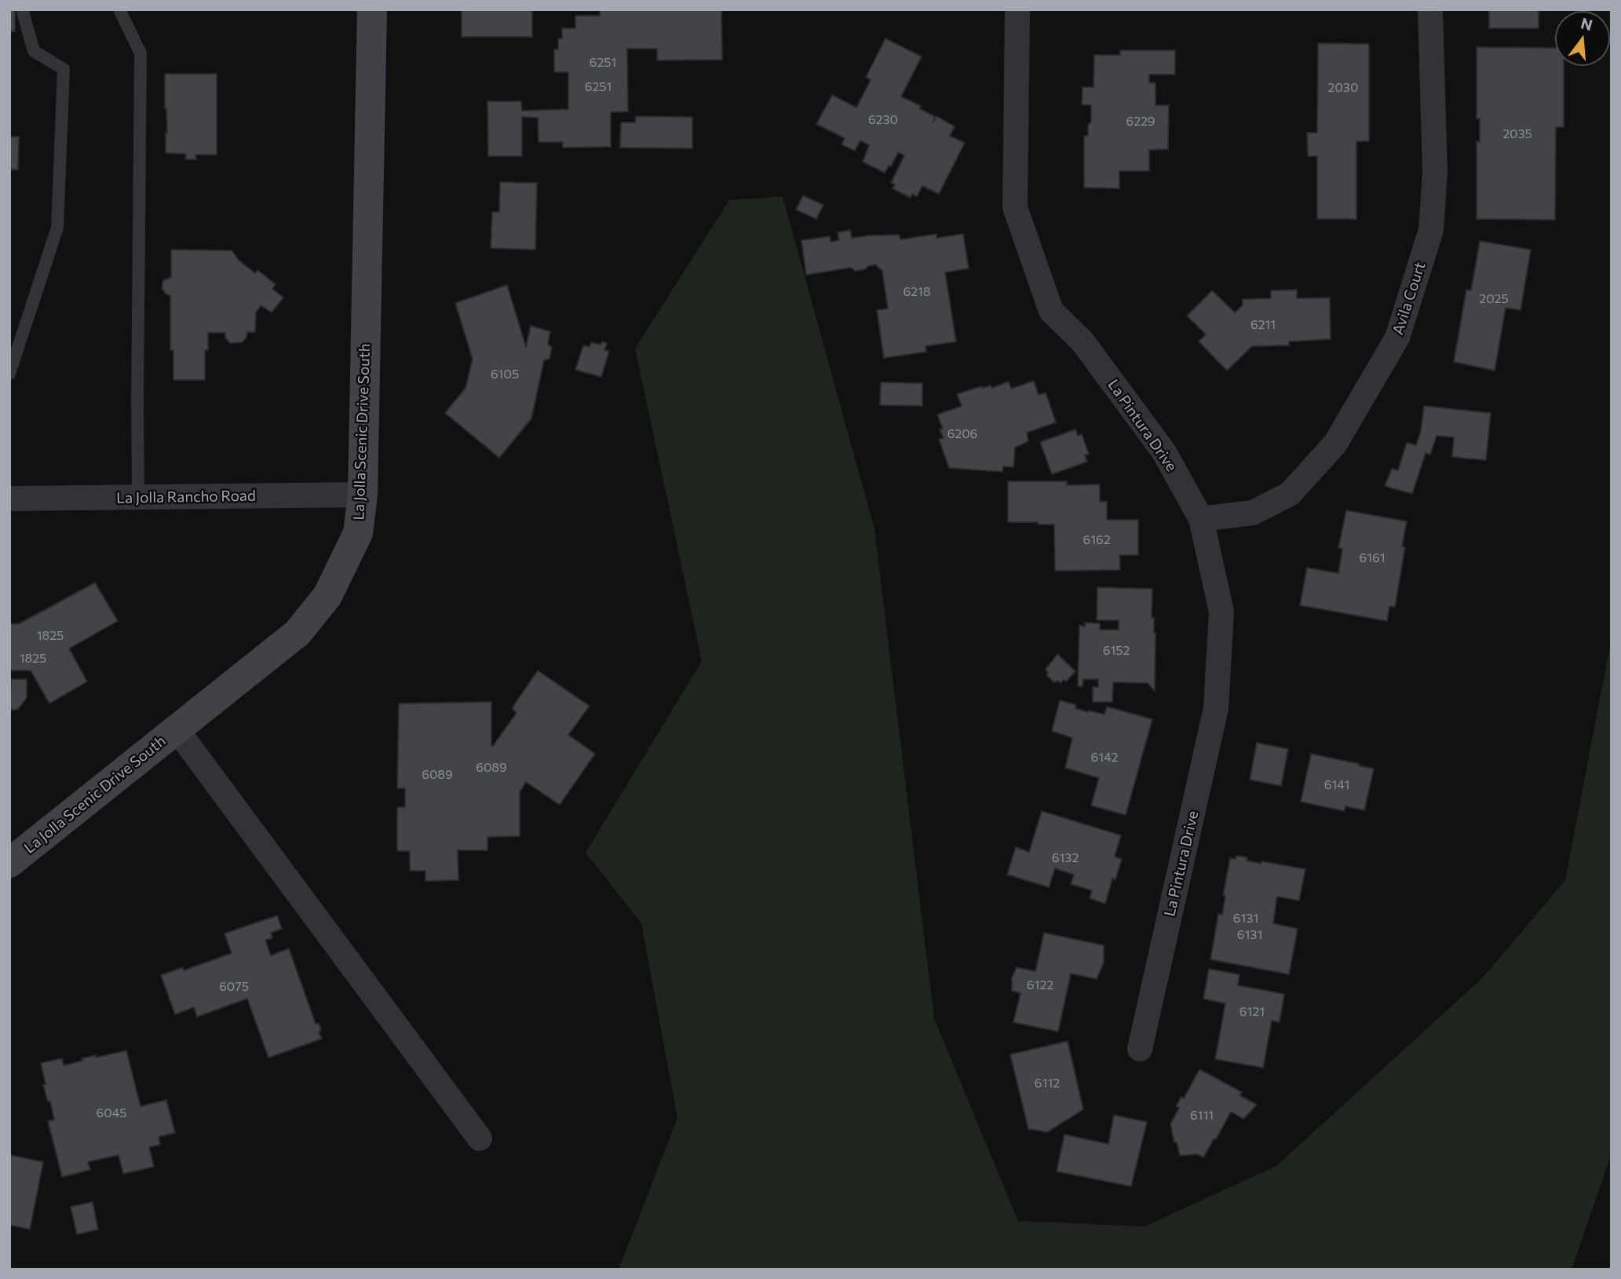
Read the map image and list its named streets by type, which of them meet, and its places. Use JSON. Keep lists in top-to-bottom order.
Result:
{
  "streets": {
    "street": [
      "Avila Court",
      "La Pintura Drive",
      "La Jolla Scenic Drive South",
      "La Jolla Rancho Road"
    ]
  },
  "crossings": [
    ["Avila Court", "La Pintura Drive"],
    ["La Jolla Scenic Drive South", "La Jolla Rancho Road"]
  ],
  "house_numbers": [
    "6251",
    "6251",
    "2030",
    "6230",
    "6229",
    "2035",
    "6218",
    "2025",
    "6211",
    "6105",
    "6206",
    "6162",
    "6161",
    "1825",
    "6152",
    "1825",
    "6142",
    "6089",
    "6089",
    "6141",
    "6132",
    "6131",
    "6131",
    "6122",
    "6075",
    "6121",
    "6112",
    "6045",
    "6111"
  ],
  "north": "top"
}
